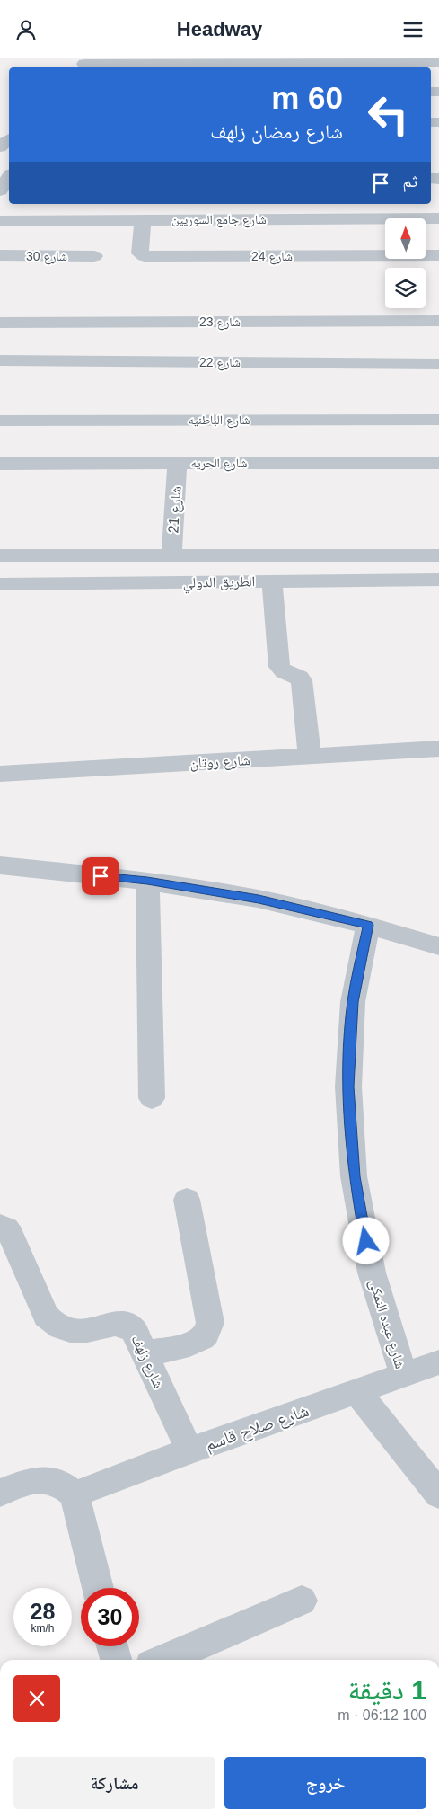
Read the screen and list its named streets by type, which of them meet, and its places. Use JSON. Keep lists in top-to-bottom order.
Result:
{
  "streets": {
    "street": [
      "شارع جامع السوريين",
      "شارع 30",
      "شارع 24",
      "شارع 23",
      "شارع 22",
      "شارع الباطنيه",
      "شارع الحريه",
      "شارع 21",
      "الطريق الدولي",
      "شارع روتان",
      "شارع عبده النمكى",
      "شارع زلهف",
      "شارع صلاح قاسم"
    ]
  },
  "crossings": [
    ["شارع جامع السوريين", "شارع 24"],
    ["شارع الحريه", "شارع 21"],
    ["شارع 21", "الطريق الدولي"],
    ["شارع عبده النمكى", "شارع صلاح قاسم"],
    ["شارع زلهف", "شارع صلاح قاسم"]
  ],
  "north": "top",
  "page": {
    "header": "Headway",
    "turn": ["60 m", "شارع رمضان زلهف"],
    "then": "ثم",
    "speed": "28 km/h",
    "limit": "30",
    "heading": ["1 دقيقة", "100 m · 06:12"],
    "buttons": ["خروج", "مشاركة"]
  }
}
